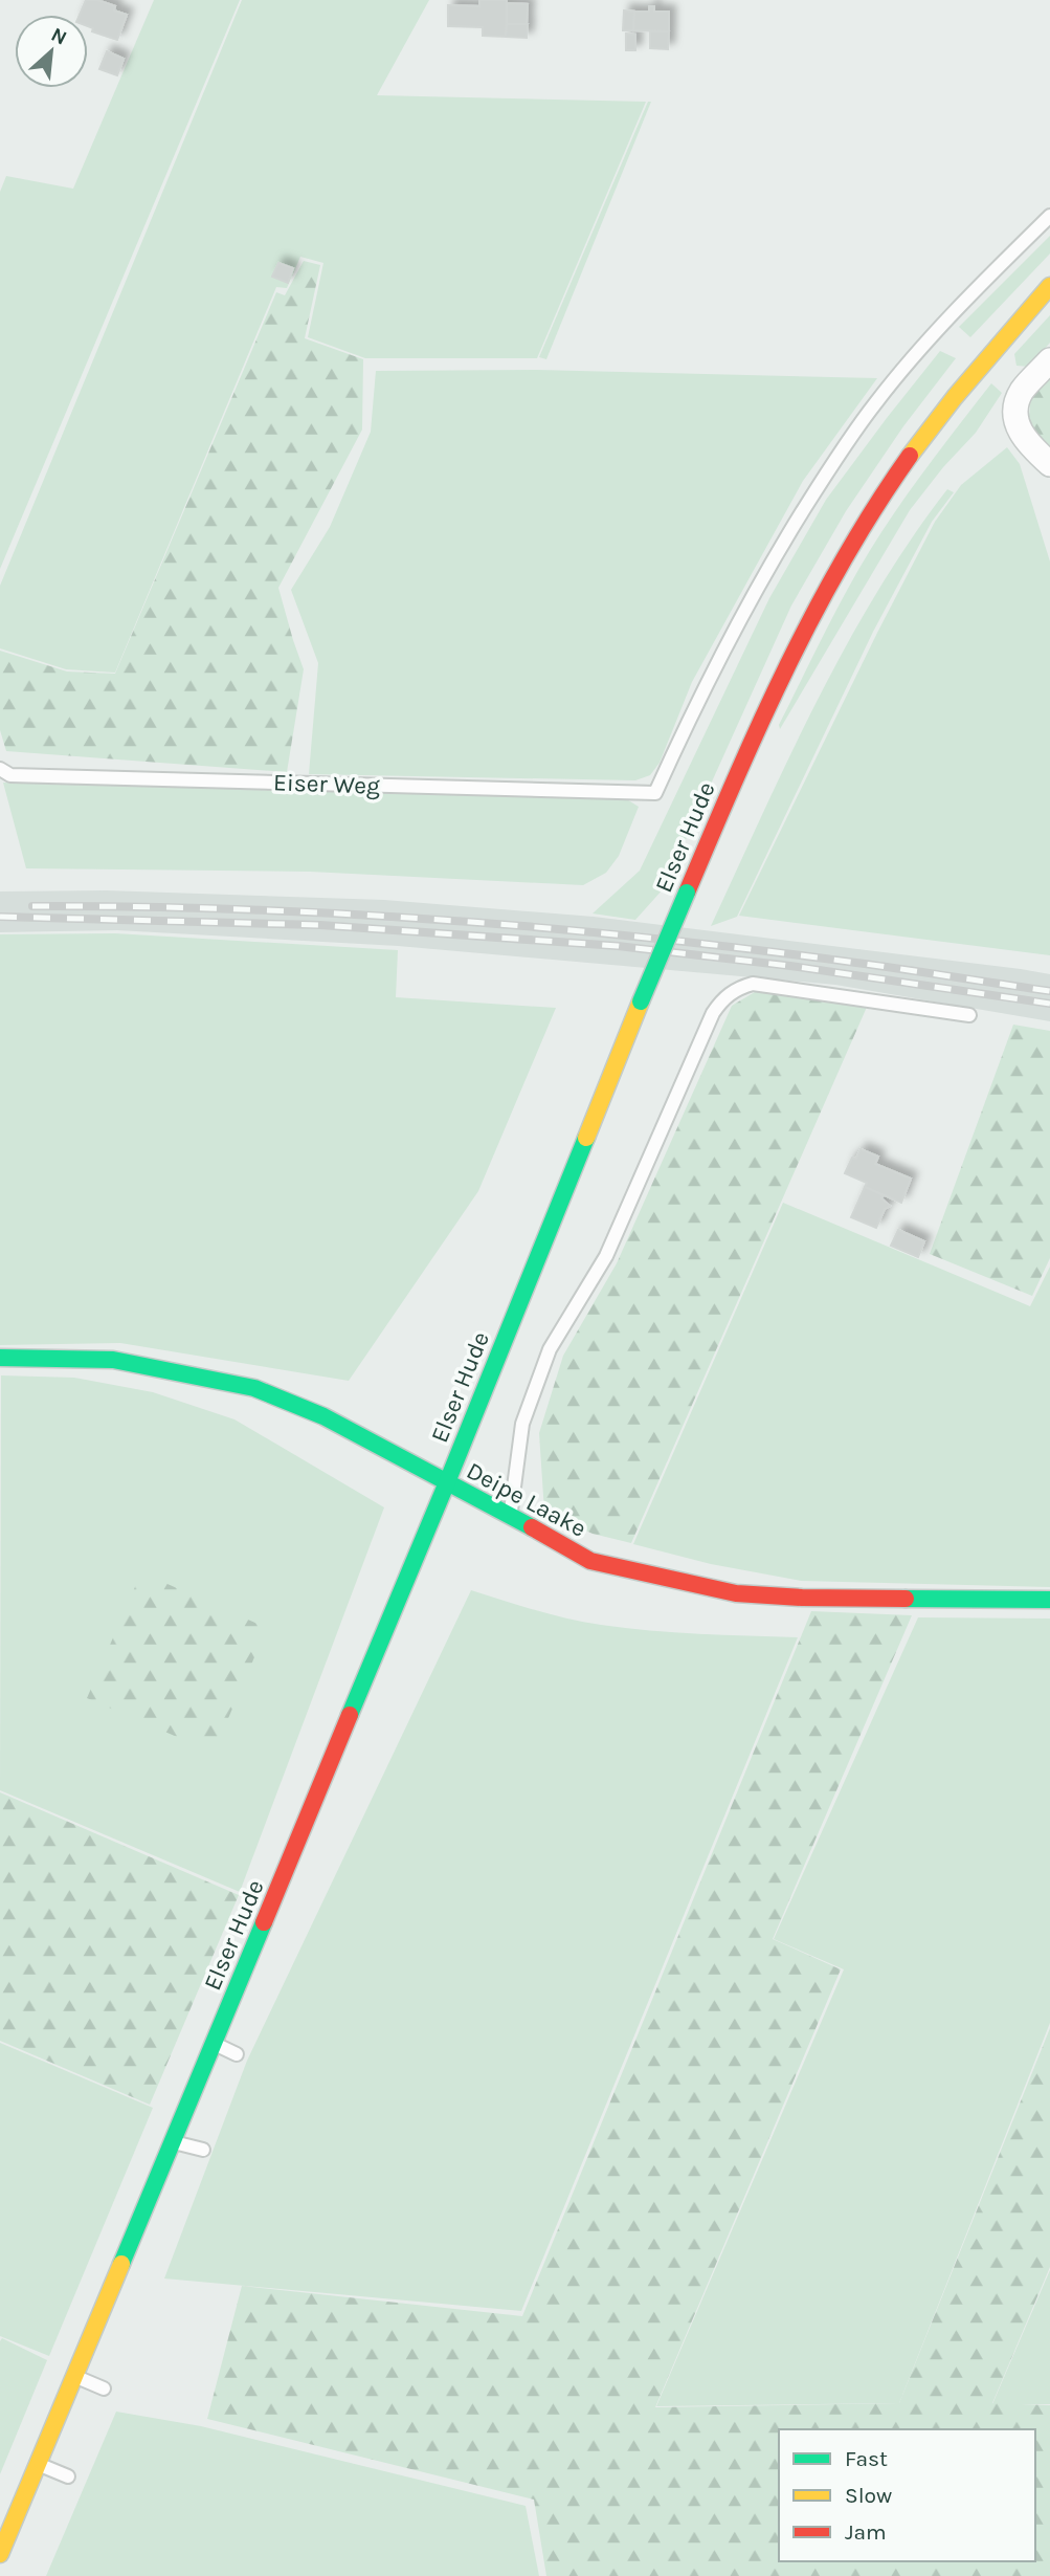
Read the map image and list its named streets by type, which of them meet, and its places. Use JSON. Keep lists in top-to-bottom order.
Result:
{
  "streets": {
    "street": ["Elser Hude", "Deipe Laake"],
    "lane": ["Eiser Weg"]
  },
  "crossings": [
    ["Elser Hude", "Deipe Laake"]
  ],
  "legend": ["Fast", "Slow", "Jam"],
  "north": "top right"
}
